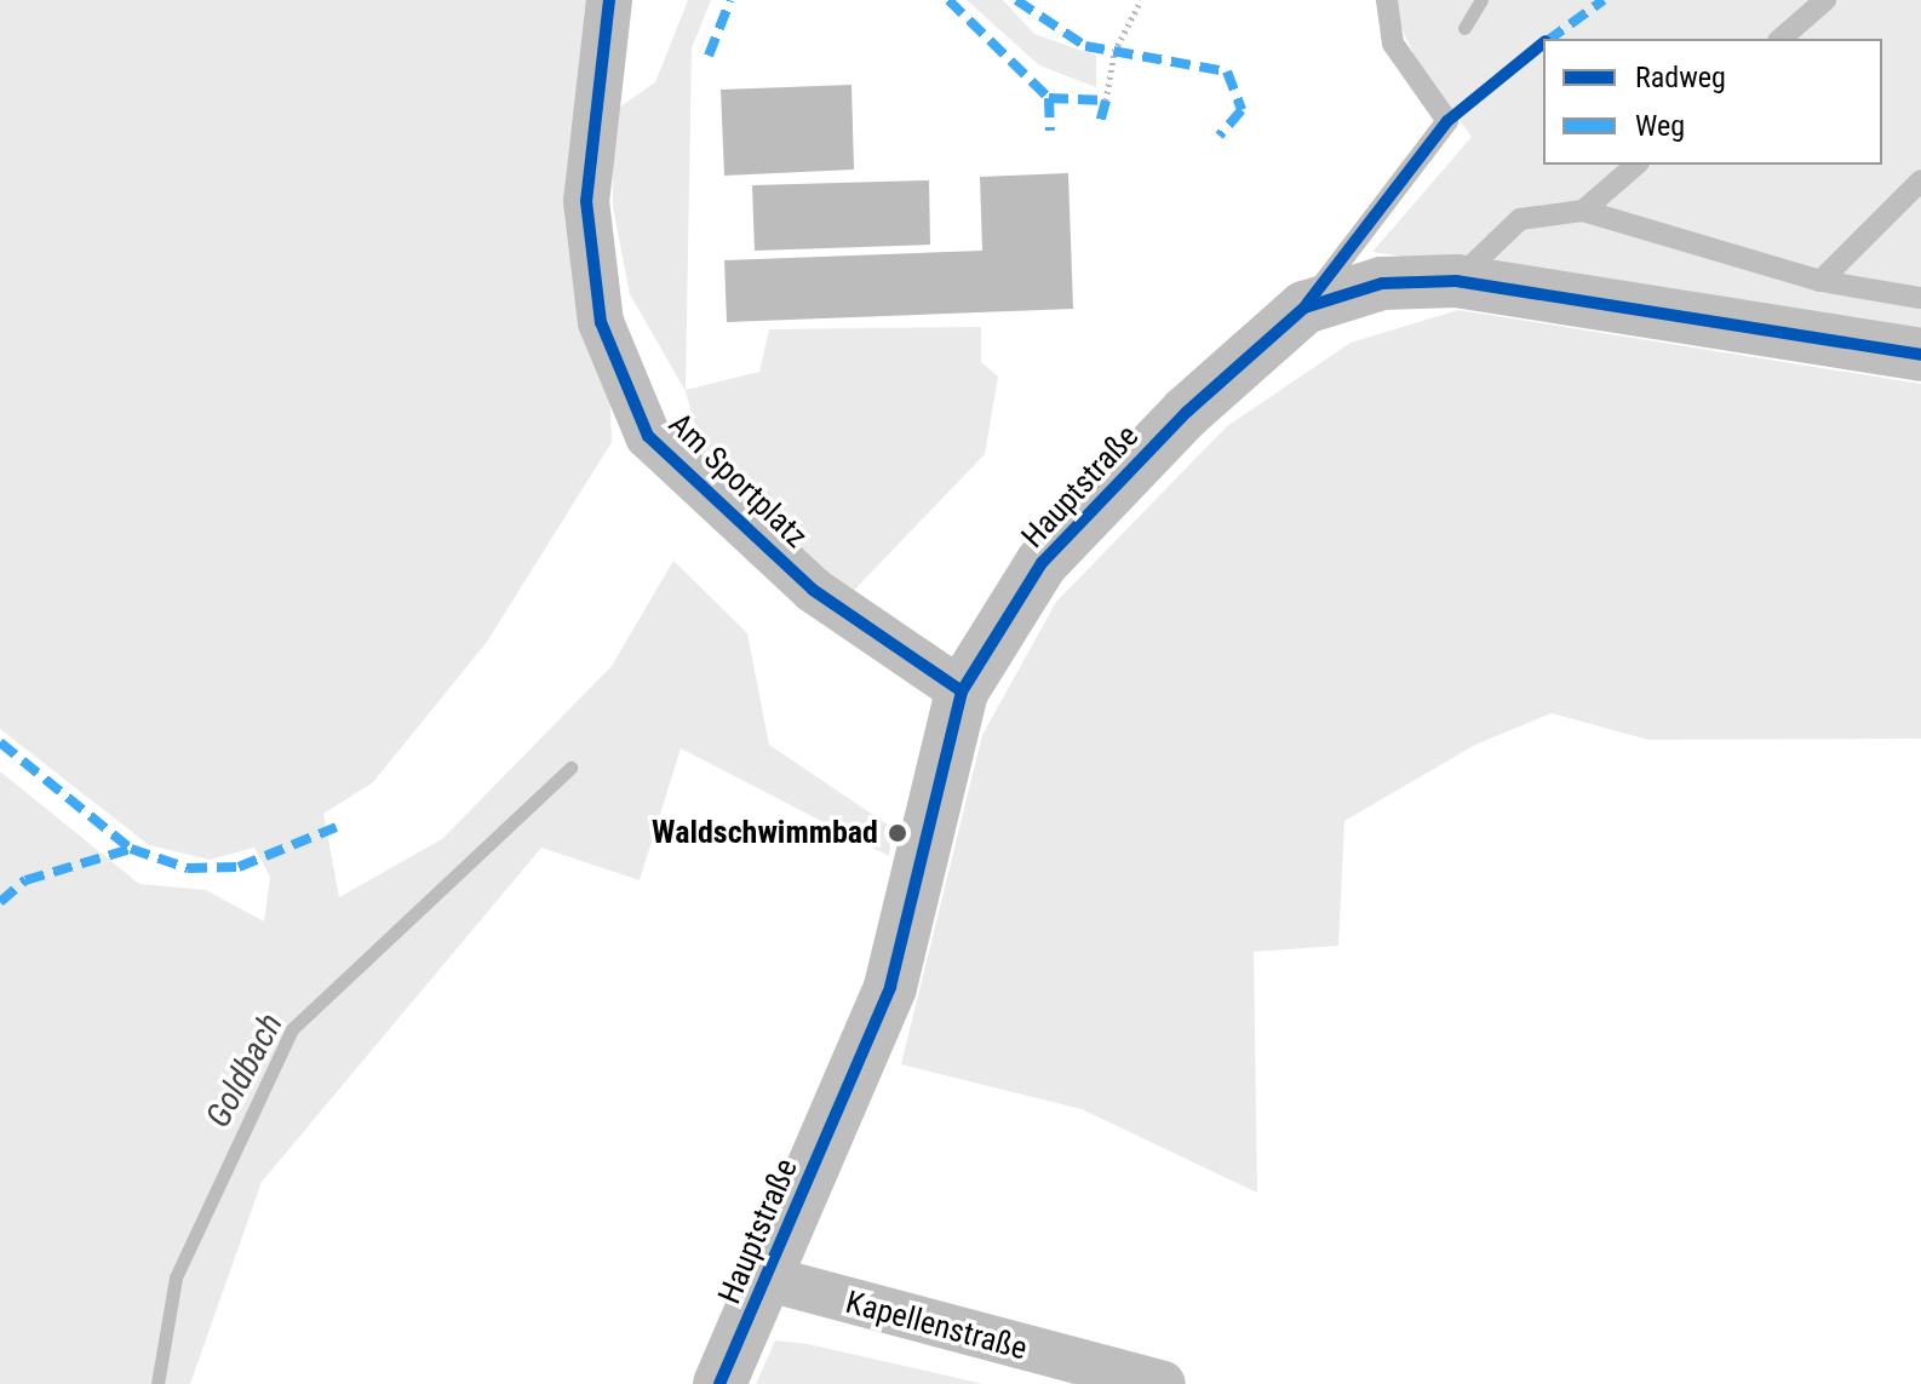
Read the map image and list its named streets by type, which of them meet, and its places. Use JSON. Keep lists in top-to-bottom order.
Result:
{
  "streets": {
    "street": ["Am Sportplatz", "Hauptstraße", "Kapellenstraße"]
  },
  "crossings": [
    ["Am Sportplatz", "Hauptstraße"],
    ["Hauptstraße", "Kapellenstraße"]
  ],
  "water": ["Goldbach"],
  "places": ["Waldschwimmbad"],
  "legend": ["Radweg", "Weg"]
}
